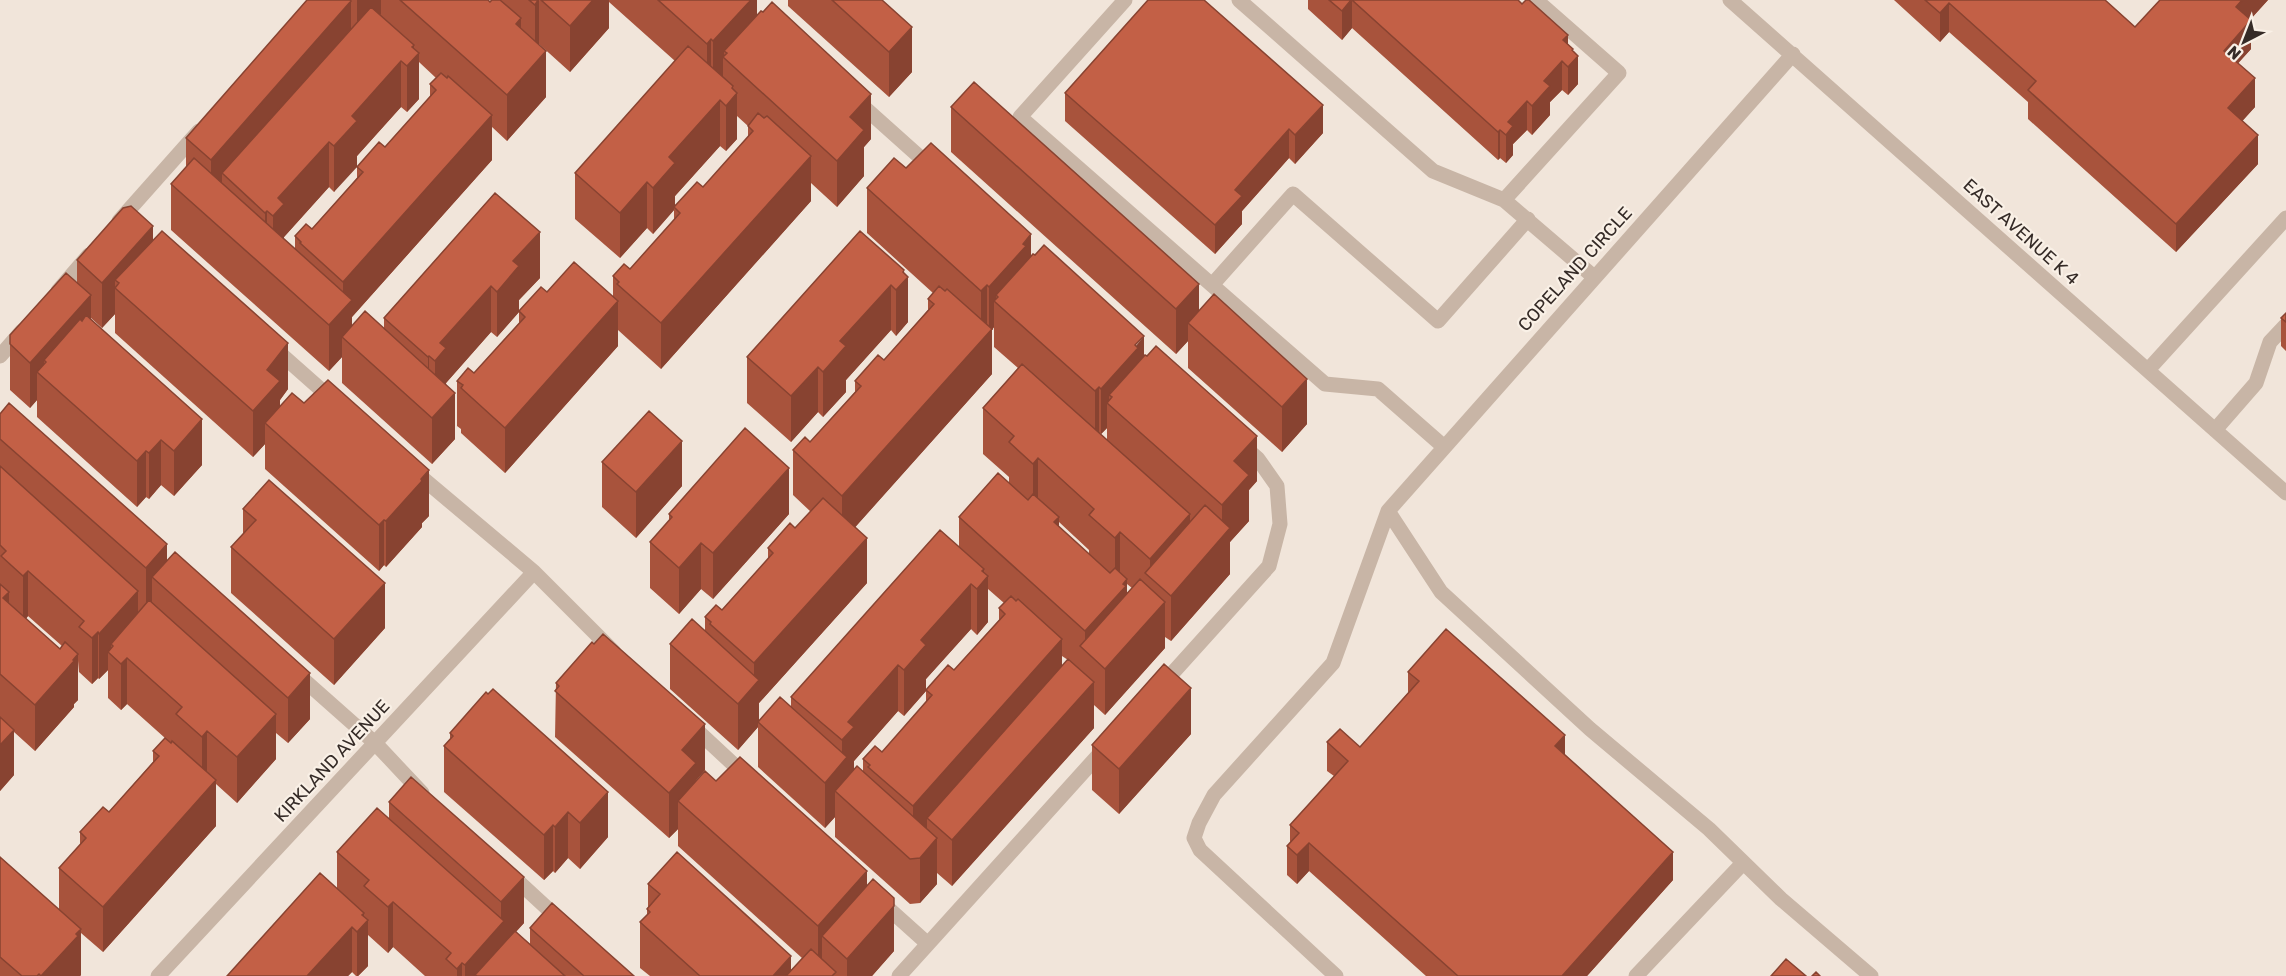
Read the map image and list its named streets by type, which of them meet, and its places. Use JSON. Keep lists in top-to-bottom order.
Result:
{
  "streets": {
    "street": ["EAST AVENUE K 4", "COPELAND CIRCLE", "KIRKLAND AVENUE"]
  },
  "crossings": [
    ["EAST AVENUE K 4", "COPELAND CIRCLE"]
  ],
  "north": "bottom left"
}
